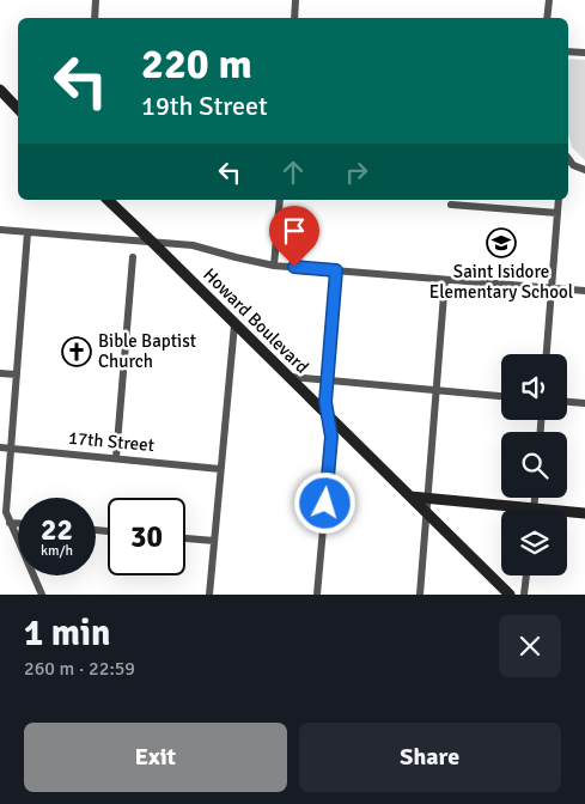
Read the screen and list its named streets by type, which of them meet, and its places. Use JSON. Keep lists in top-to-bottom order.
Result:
{
  "streets": {
    "main road": ["Howard Boulevard"],
    "street": ["17th Street"]
  },
  "places": {
    "school or university": ["Saint Isidore Elementary School"],
    "church": ["Bible Baptist Church"]
  },
  "page": {
    "turn": ["220 m", "19th Street"],
    "speed": "22 km/h",
    "limit": "30",
    "heading": ["1 min", "260 m · 22:59"],
    "buttons": ["Exit", "Share"]
  }
}
